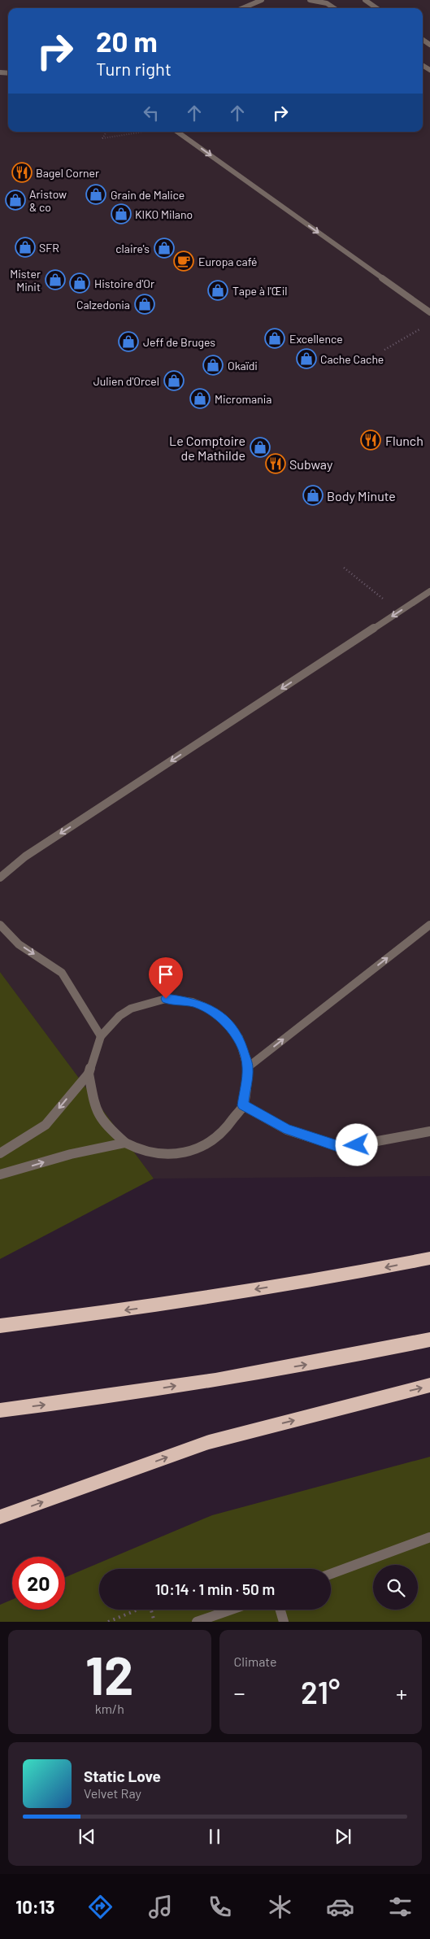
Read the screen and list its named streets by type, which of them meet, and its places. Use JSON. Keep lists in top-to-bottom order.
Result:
{
  "places": {
    "restaurant": ["Bagel Corner", "Flunch", "Subway"],
    "shop": [
      "Grain de Malice",
      "Aristow & co",
      "KIKO Milano",
      "SFR",
      "claire's",
      "Mister Minit",
      "Histoire d'Or",
      "Tape à l'Œil",
      "Calzedonia",
      "Excellence",
      "Jeff de Bruges",
      "Cache Cache",
      "Okaïdi",
      "Julien d'Orcel",
      "Micromania",
      "Le Comptoire de Mathilde",
      "Body Minute"
    ],
    "cafe": ["Europa café"]
  },
  "page": {
    "turn": ["20 m", "Turn right"],
    "limit": "20",
    "trip": "10:14 · 1 min · 50 m",
    "tile": [
      ["12", "km/h"],
      "Climate"
    ],
    "heat": ["−", "21°", "+"],
    "song": ["Static Love", "Velvet Ray"],
    "tabs": "10:13"
  }
}
